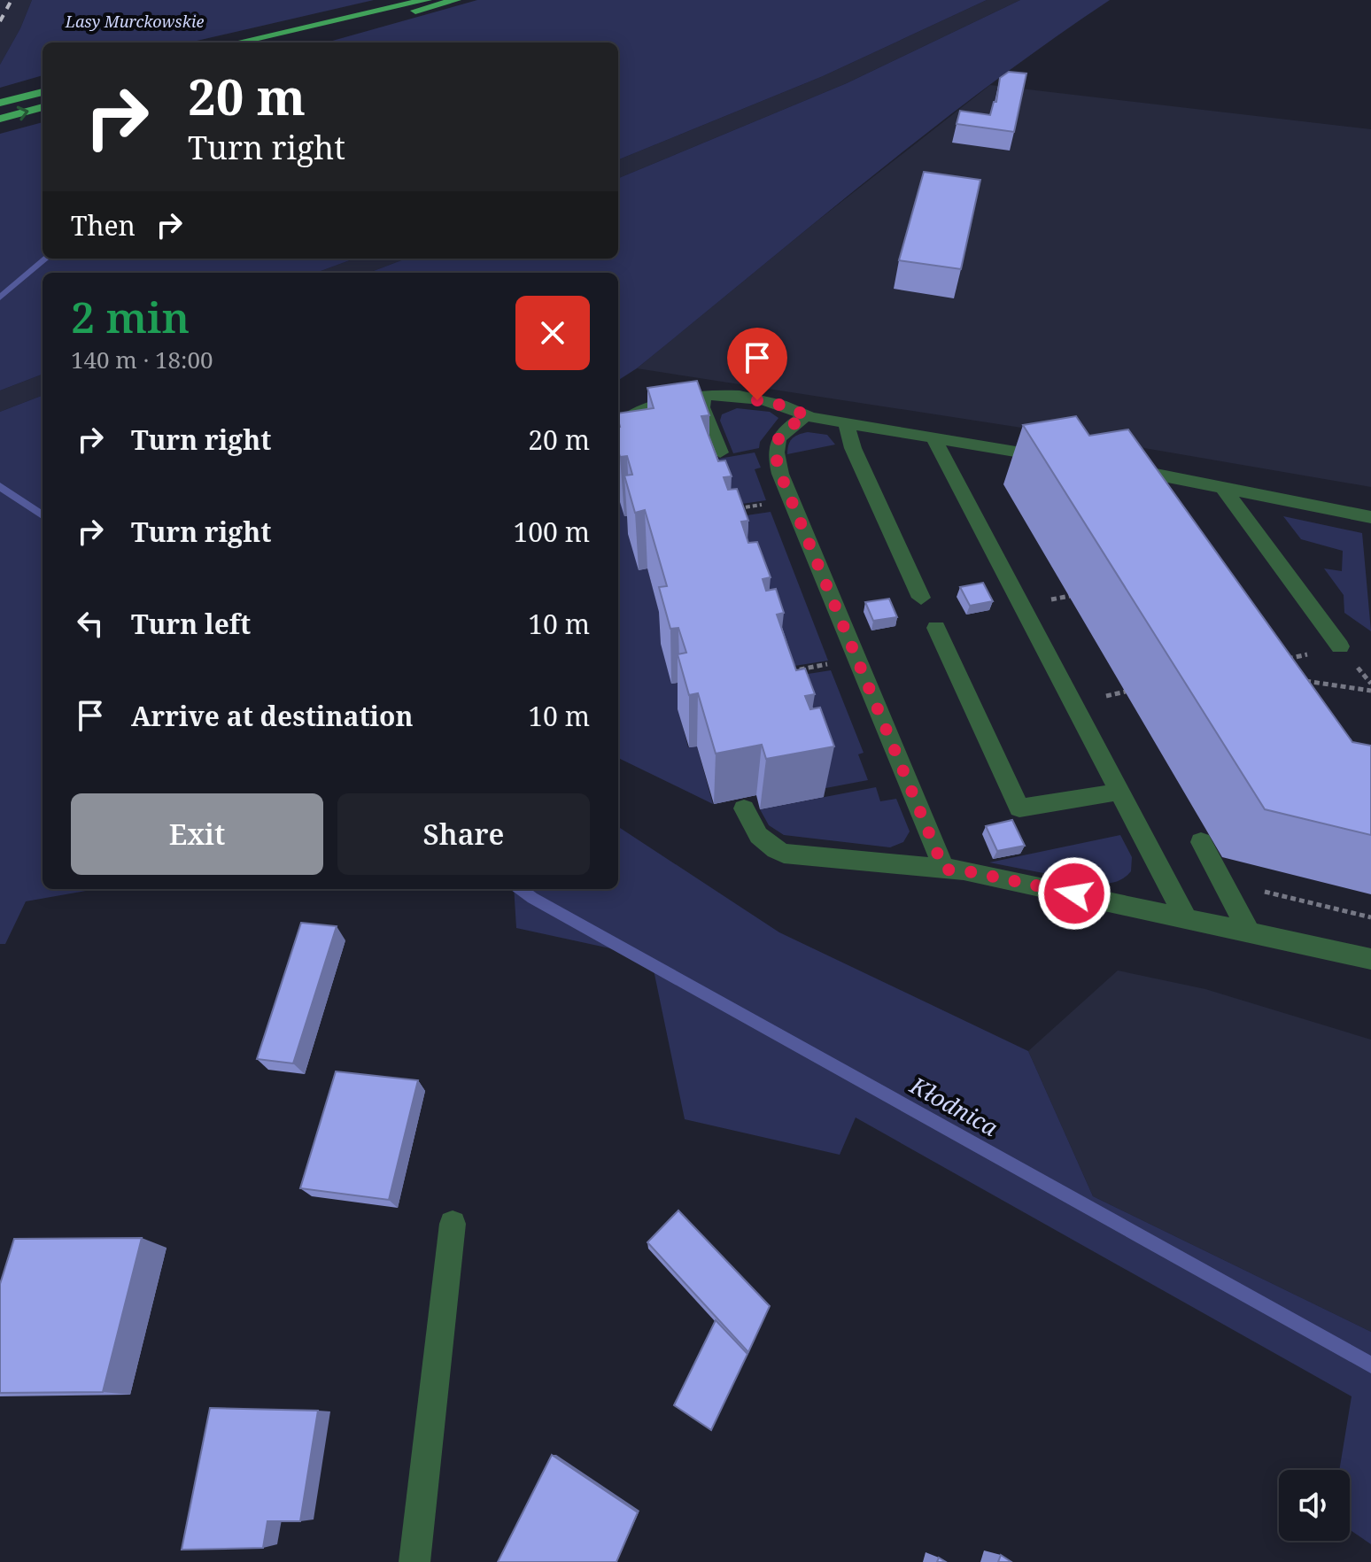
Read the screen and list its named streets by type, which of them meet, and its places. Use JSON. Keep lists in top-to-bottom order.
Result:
{
  "water": ["Kłodnica"],
  "parks": ["Lasy Murckowskie"],
  "page": {
    "turn": ["20 m", "Turn right"],
    "then": "Then",
    "heading": ["2 min", "140 m · 18:00"],
    "list": [
      {
        "name": "Turn right",
        "value": "20 m"
      },
      {
        "name": "Turn right",
        "value": "100 m"
      },
      {
        "name": "Turn left",
        "value": "10 m"
      },
      {
        "name": "Arrive at destination",
        "value": "10 m"
      }
    ],
    "buttons": ["Exit", "Share"]
  }
}
